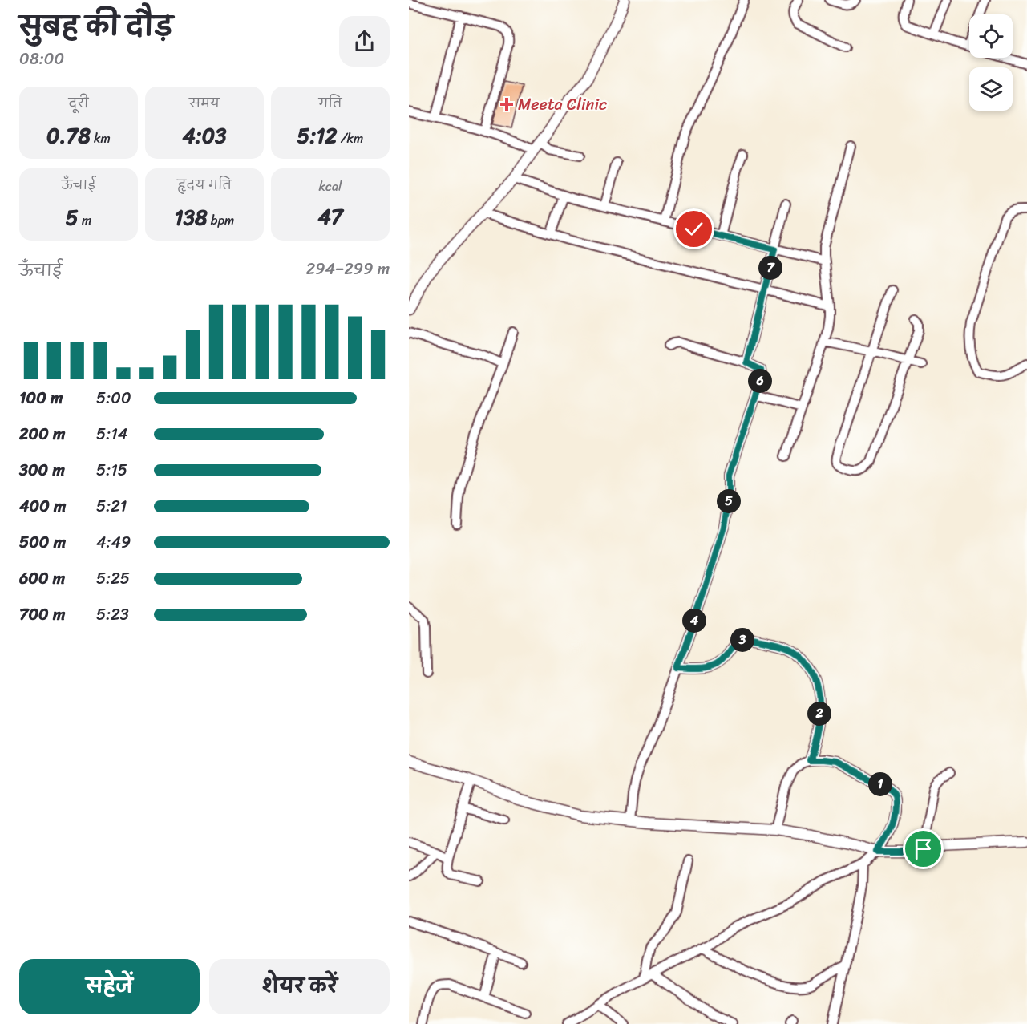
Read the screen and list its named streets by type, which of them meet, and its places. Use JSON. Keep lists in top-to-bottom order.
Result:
{
  "places": {
    "health": ["Meeta Clinic"]
  },
  "page": {
    "heading": ["सुबह की दौड़", "08:00"],
    "stats": [
      ["दूरी", "0.78 km"],
      ["समय", "4:03"],
      ["गति", "5:12 /km"],
      ["ऊँचाई", "5 m"],
      ["हृदय गति", "138 bpm"],
      ["kcal", "47"]
    ],
    "chart": ["ऊँचाई", "294–299 m"],
    "pins": [
      "7",
      "6",
      "5",
      "4",
      "3",
      "2",
      "1"
    ],
    "list": [
      {
        "name": "100 m",
        "note": "5:00"
      },
      {
        "name": "200 m",
        "note": "5:14"
      },
      {
        "name": "300 m",
        "note": "5:15"
      },
      {
        "name": "400 m",
        "note": "5:21"
      },
      {
        "name": "500 m",
        "note": "4:49"
      },
      {
        "name": "600 m",
        "note": "5:25"
      },
      {
        "name": "700 m",
        "note": "5:23"
      }
    ],
    "buttons": ["सहेजें", "शेयर करें"]
  }
}
